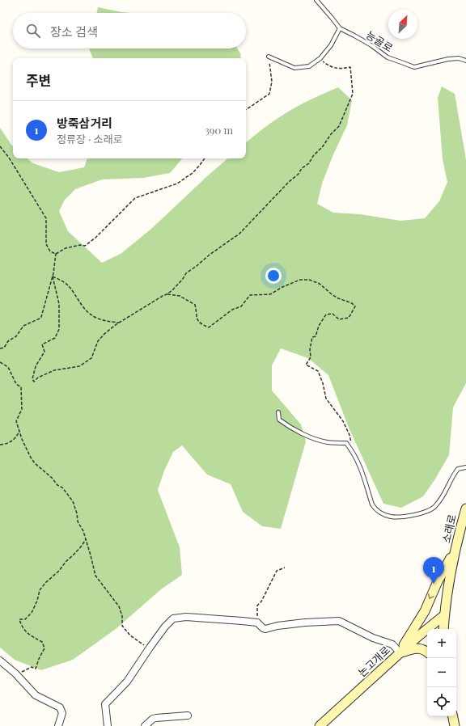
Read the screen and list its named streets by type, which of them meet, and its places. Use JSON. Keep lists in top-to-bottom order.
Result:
{
  "streets": {
    "main road": ["소래로", "논고개로"],
    "lane": ["능골로"]
  },
  "crossings": [
    ["소래로", "논고개로"]
  ],
  "north": "top right",
  "page": {
    "search": "장소 검색",
    "heading": "주변",
    "list": [
      {
        "mark": "1",
        "name": "방죽삼거리",
        "note": "정류장 · 소래로",
        "value": "390 m"
      }
    ],
    "pins": "1",
    "map_buttons": ["+", "−"]
  }
}
